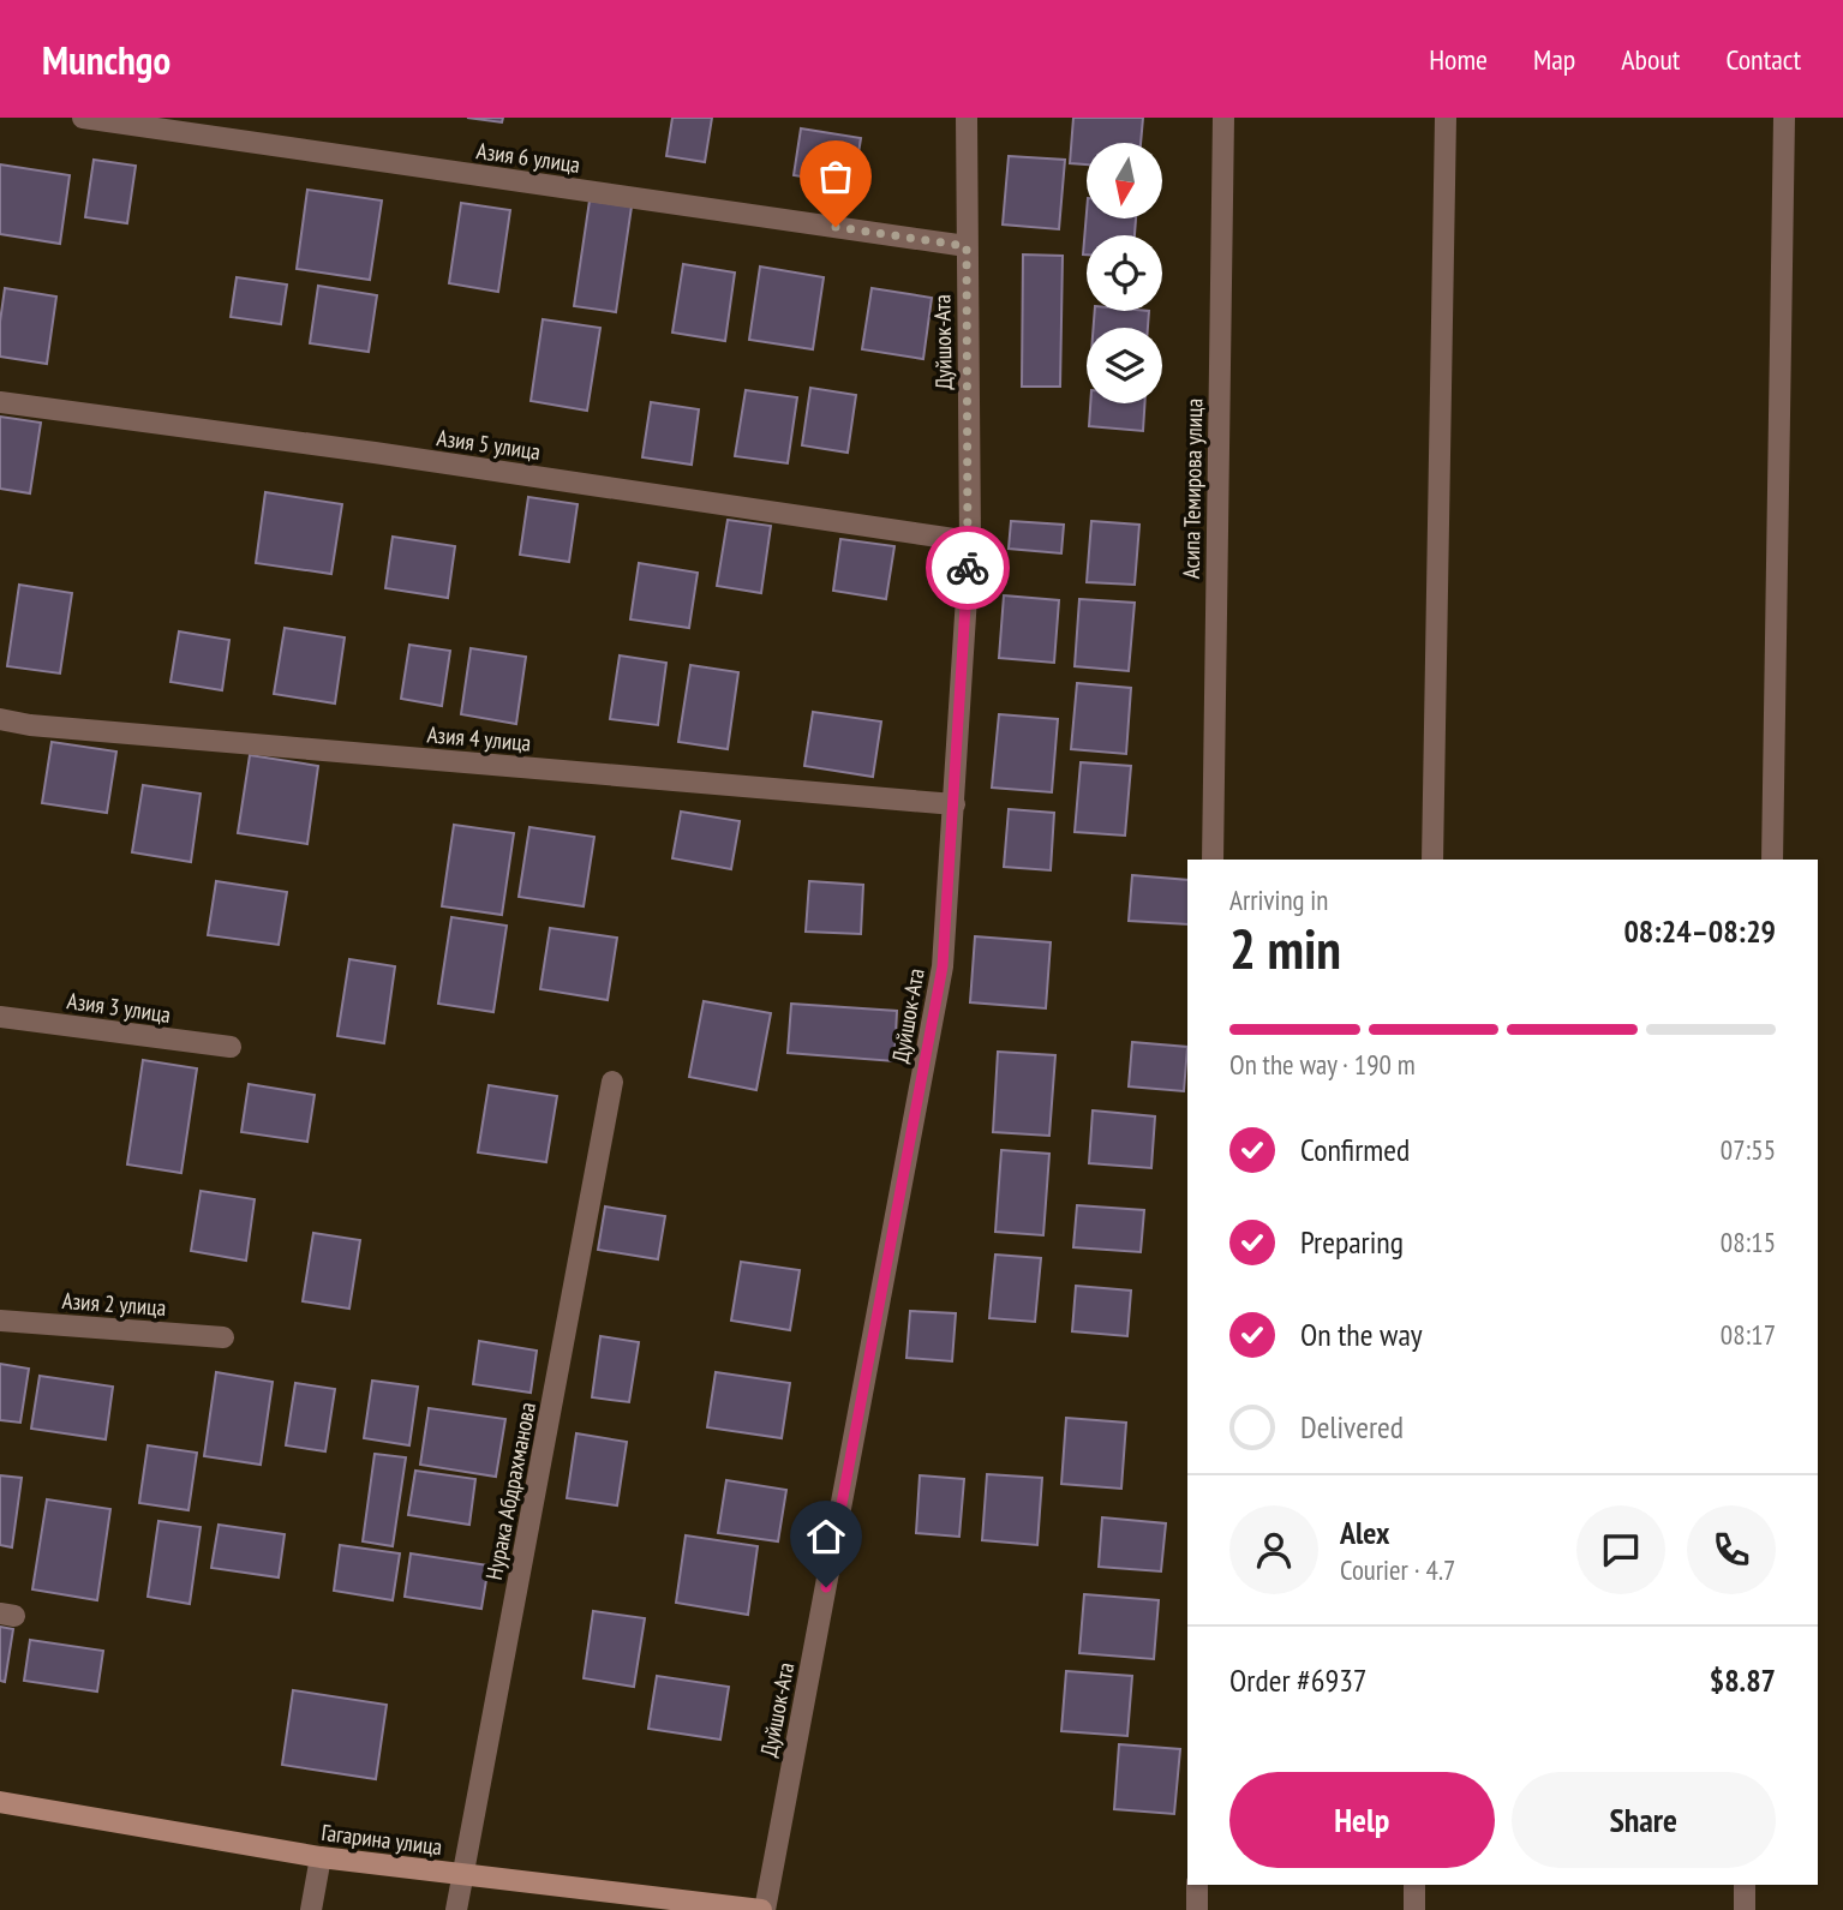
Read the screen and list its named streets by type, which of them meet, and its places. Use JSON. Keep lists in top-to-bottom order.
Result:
{
  "streets": {
    "main road": ["Гагарина улица"],
    "street": [
      "Азия 6 улица",
      "Дуйшок-Ата",
      "Азия 5 улица",
      "Асипа Темирова улица",
      "Азия 4 улица",
      "Азия 3 улица",
      "Азия 2 улица",
      "Нурака Абдрахманова"
    ]
  },
  "crossings": [
    ["Азия 6 улица", "Дуйшок-Ата"],
    ["Дуйшок-Ата", "Азия 5 улица"],
    ["Дуйшок-Ата", "Азия 4 улица"],
    ["Дуйшок-Ата", "Гагарина улица"],
    ["Нурака Абдрахманова", "Гагарина улица"]
  ],
  "north": "bottom",
  "page": {
    "header": "Munchgo",
    "nav": [
      "Home",
      "Map",
      "About",
      "Contact"
    ],
    "heading": ["2 min", "Arriving in", "08:24–08:29"],
    "panel": [
      "Alex",
      "Courier · 4.7",
      "Order #6937",
      "$8.87"
    ],
    "bar": "On the way · 190 m",
    "list": [
      ["Confirmed", "07:55"],
      ["Preparing", "08:15"],
      ["On the way", "08:17"],
      "Delivered"
    ],
    "buttons": ["Help", "Share"]
  }
}
